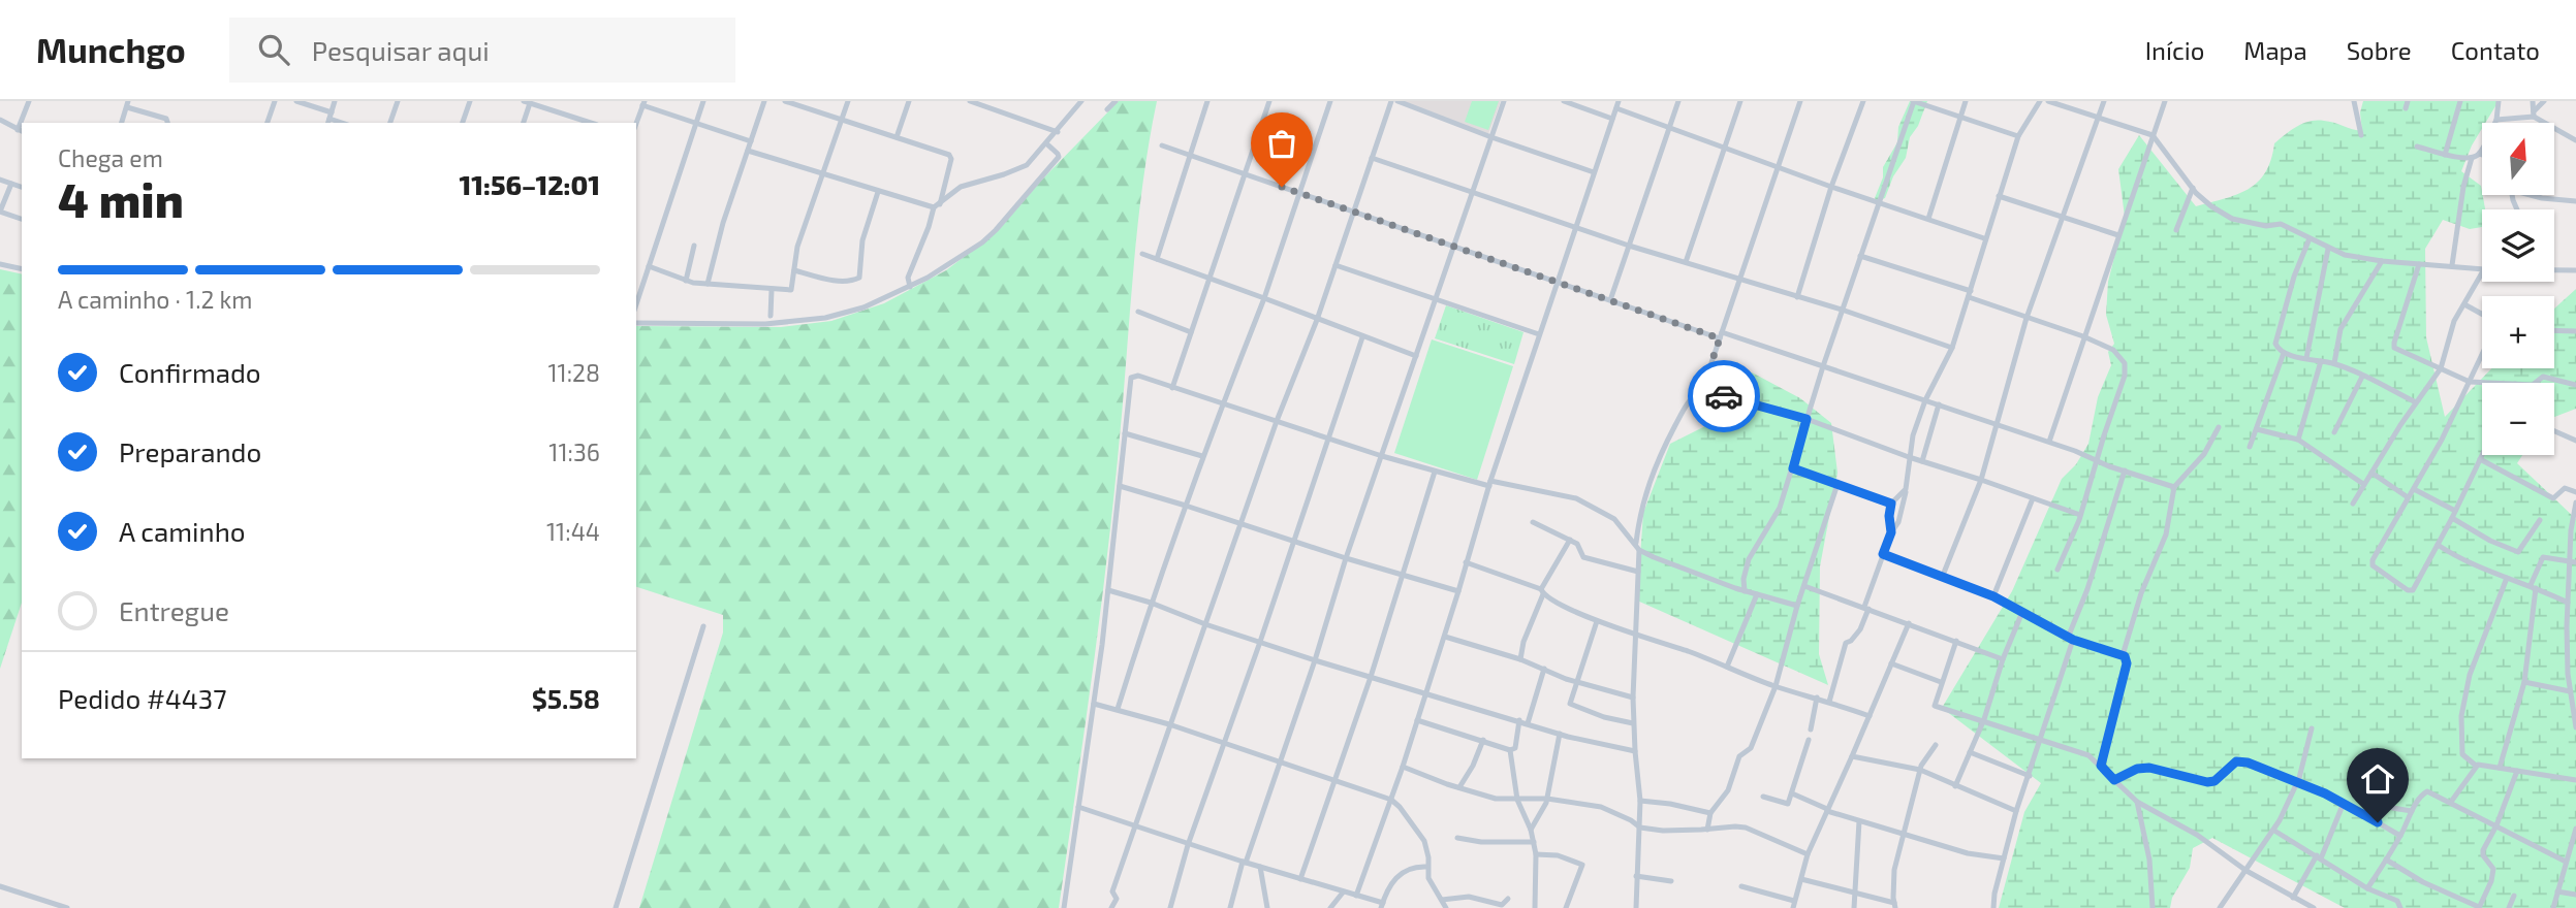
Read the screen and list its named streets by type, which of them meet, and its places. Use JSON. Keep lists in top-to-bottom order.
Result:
{
  "north": "top",
  "page": {
    "header": "Munchgo",
    "search": "Pesquisar aqui",
    "nav": [
      "Início",
      "Mapa",
      "Sobre",
      "Contato"
    ],
    "map_buttons": ["+", "−"],
    "heading": ["4 min", "Chega em", "11:56–12:01"],
    "panel": ["Pedido #4437", "$5.58"],
    "bar": "A caminho · 1.2 km",
    "list": [
      ["Confirmado", "11:28"],
      ["Preparando", "11:36"],
      ["A caminho", "11:44"],
      "Entregue"
    ]
  }
}
